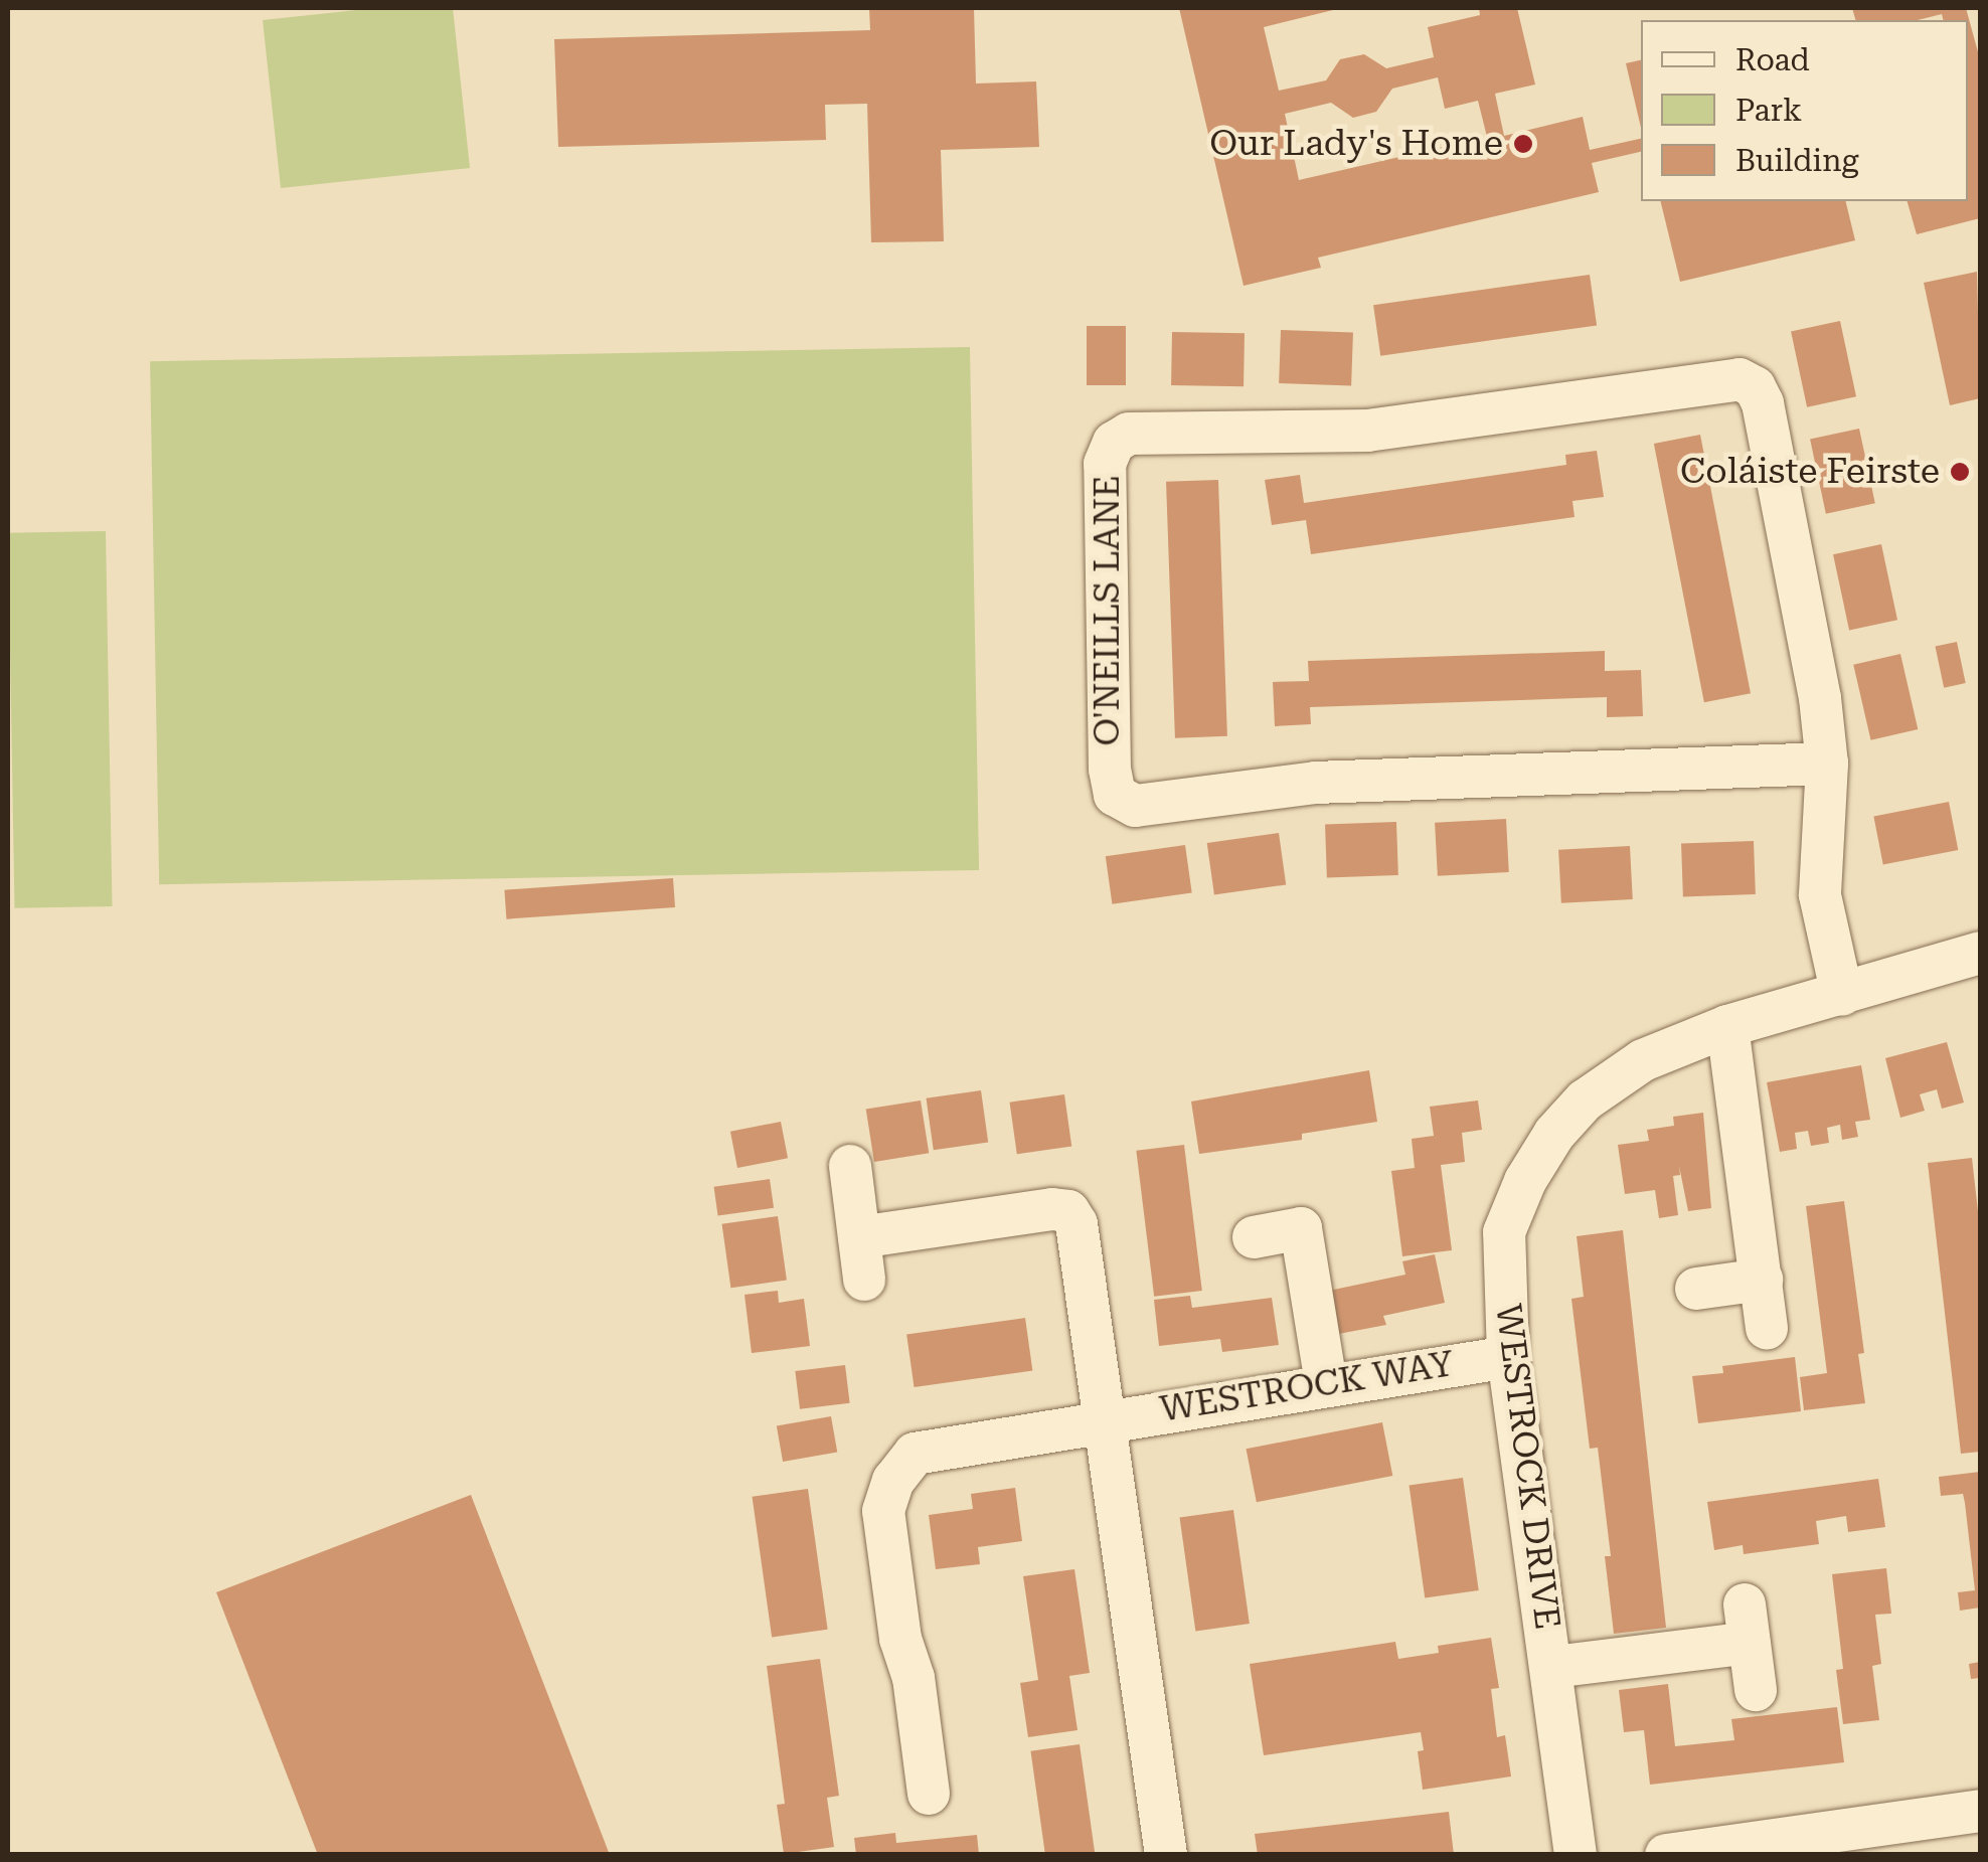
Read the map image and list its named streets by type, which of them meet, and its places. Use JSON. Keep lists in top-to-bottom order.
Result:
{
  "streets": {
    "street": ["O'NEILLS LANE", "WESTROCK WAY", "WESTROCK DRIVE"]
  },
  "crossings": [
    ["O'NEILLS LANE", "WESTROCK DRIVE"],
    ["WESTROCK WAY", "WESTROCK DRIVE"]
  ],
  "places": ["Our Lady's Home", "Coláiste Feirste"],
  "legend": ["Road", "Park", "Building"]
}
